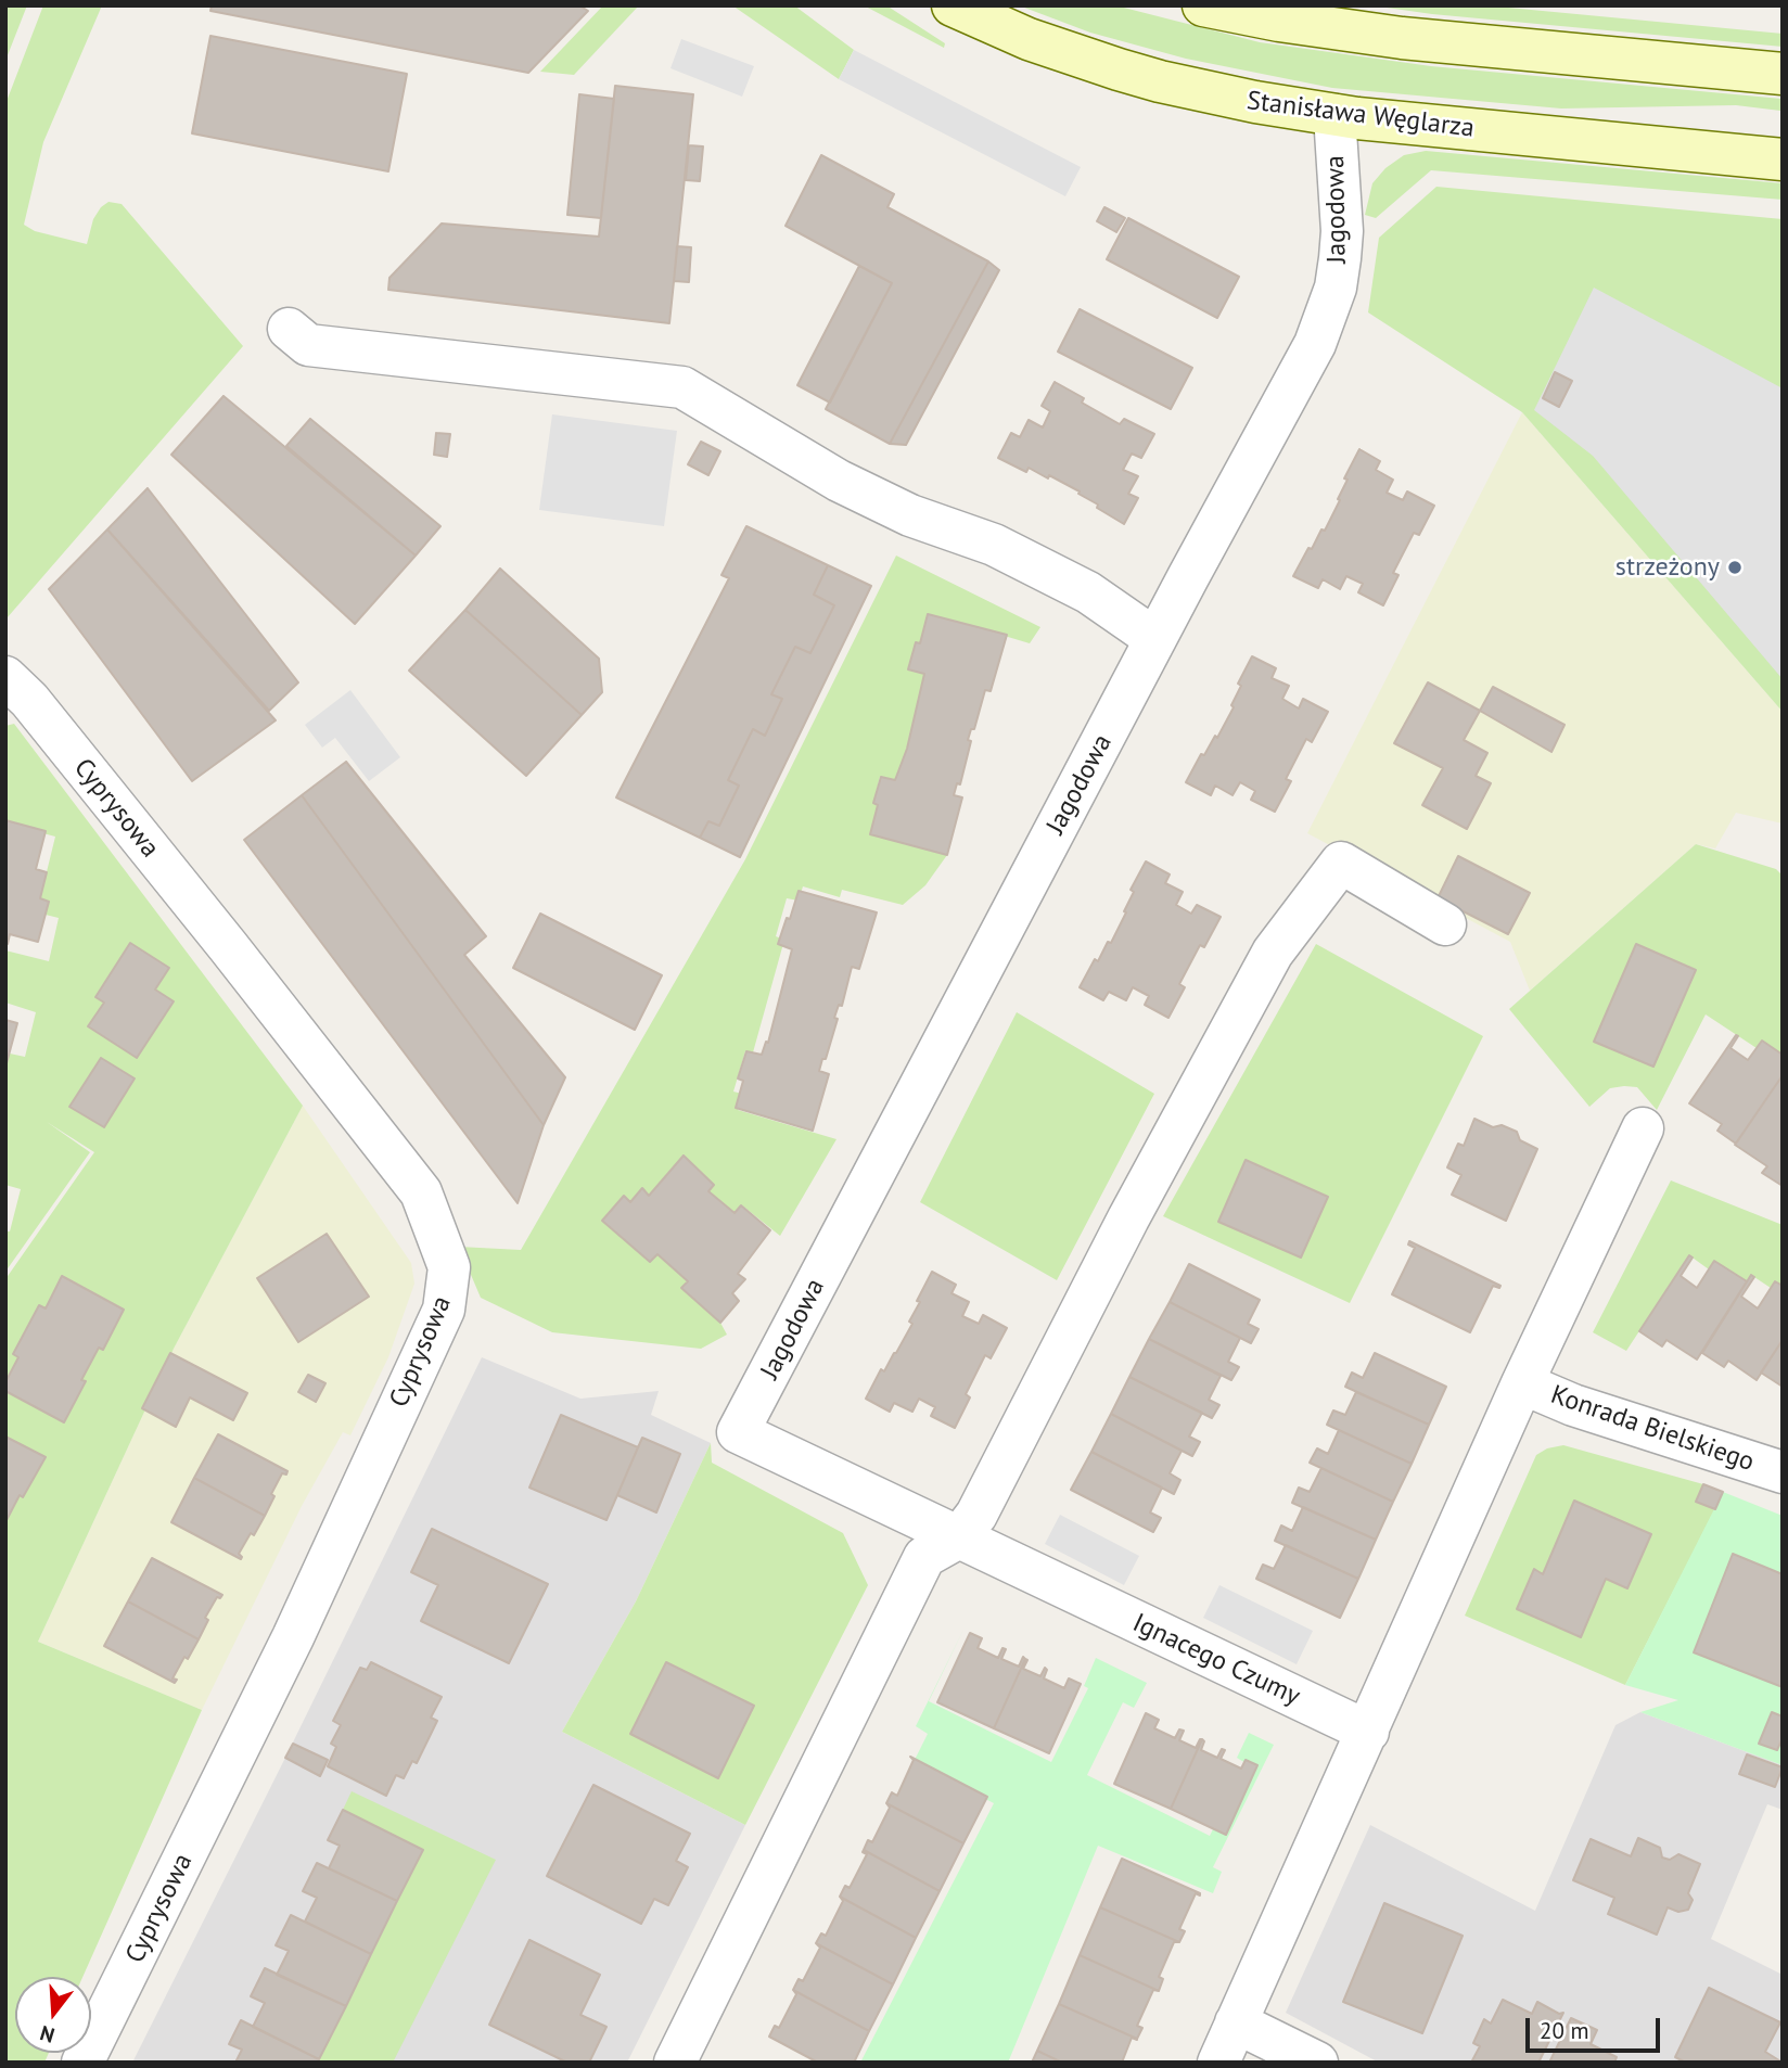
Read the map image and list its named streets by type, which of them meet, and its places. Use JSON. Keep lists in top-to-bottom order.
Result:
{
  "streets": {
    "street": [
      "Stanisława Węglarza",
      "Jagodowa",
      "Cyprysowa",
      "Konrada Bielskiego",
      "Ignacego Czumy"
    ]
  },
  "crossings": [
    ["Stanisława Węglarza", "Jagodowa"],
    ["Jagodowa", "Ignacego Czumy"]
  ],
  "places": ["strzeżony"],
  "scale_bar": "20 m",
  "north": "bottom"
}
